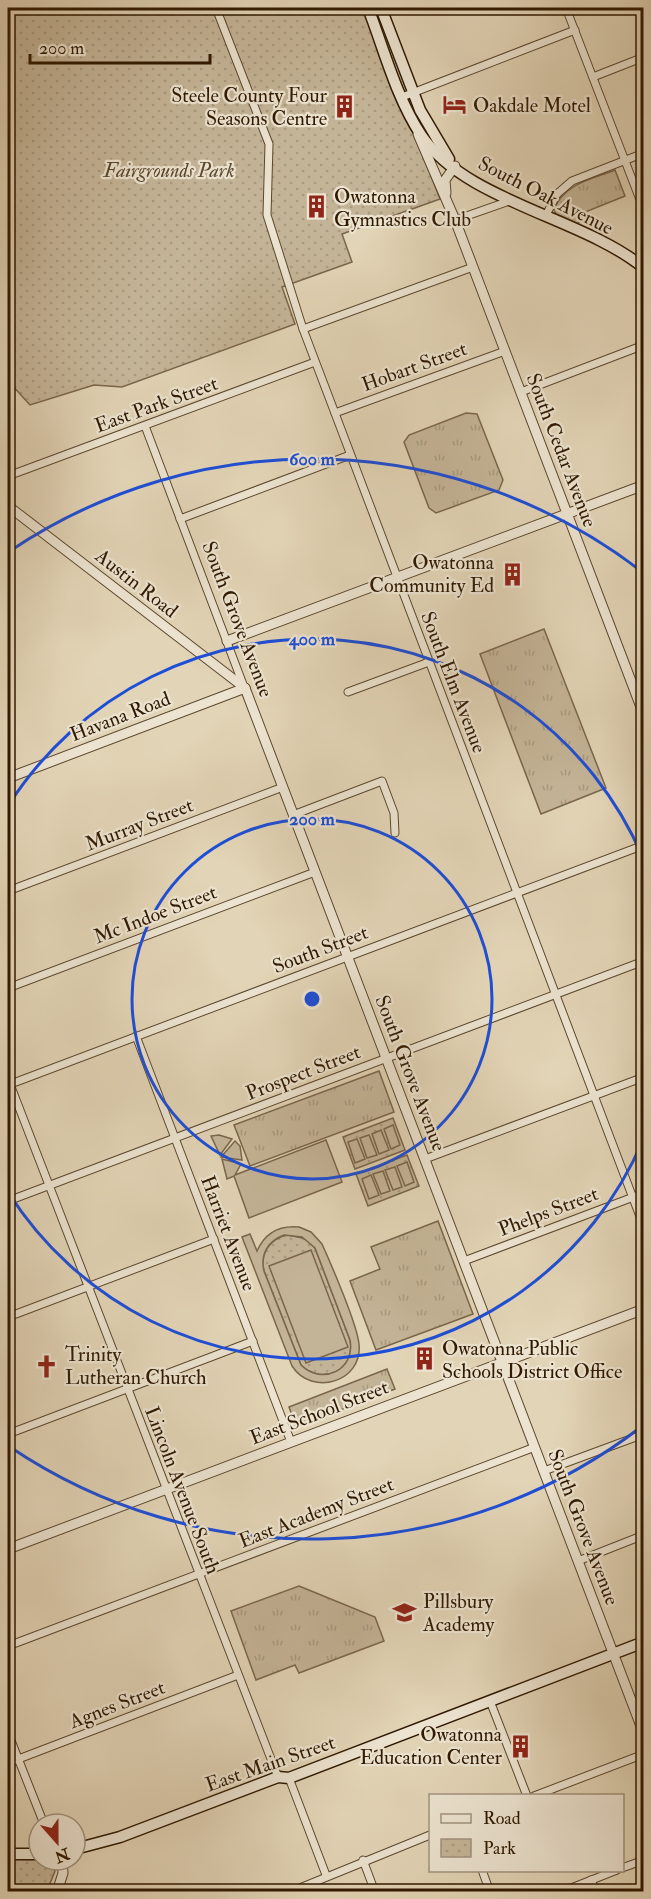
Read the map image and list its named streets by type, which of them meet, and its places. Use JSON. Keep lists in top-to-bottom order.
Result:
{
  "streets": {
    "main road": ["South Oak Avenue", "South Cedar Avenue", "East Main Street"],
    "street": [
      "Hobart Street",
      "East Park Street",
      "Austin Road",
      "South Grove Avenue",
      "South Elm Avenue",
      "Havana Road",
      "Murray Street",
      "Mc Indoe Street",
      "South Street",
      "Prospect Street",
      "Phelps Street",
      "Harriet Avenue",
      "East School Street",
      "Lincoln Avenue South",
      "East Academy Street",
      "Agnes Street"
    ]
  },
  "crossings": [
    ["South Oak Avenue", "South Cedar Avenue"],
    ["Hobart Street", "South Cedar Avenue"],
    ["Hobart Street", "South Elm Avenue"],
    ["East Park Street", "South Grove Avenue"],
    ["East Park Street", "South Elm Avenue"],
    ["Austin Road", "South Grove Avenue"],
    ["Austin Road", "Havana Road"],
    ["South Grove Avenue", "Havana Road"],
    ["South Grove Avenue", "Murray Street"],
    ["South Grove Avenue", "Mc Indoe Street"],
    ["South Grove Avenue", "South Street"],
    ["South Grove Avenue", "Prospect Street"],
    ["South Grove Avenue", "Phelps Street"],
    ["South Grove Avenue", "East School Street"],
    ["South Grove Avenue", "East Academy Street"],
    ["South Grove Avenue", "East Main Street"],
    ["South Elm Avenue", "South Street"],
    ["South Elm Avenue", "Prospect Street"],
    ["South Elm Avenue", "Phelps Street"],
    ["South Street", "Harriet Avenue"],
    ["South Street", "Lincoln Avenue South"],
    ["Prospect Street", "Harriet Avenue"],
    ["Prospect Street", "Lincoln Avenue South"],
    ["Harriet Avenue", "East School Street"],
    ["East School Street", "Lincoln Avenue South"],
    ["Lincoln Avenue South", "East Academy Street"],
    ["Lincoln Avenue South", "Agnes Street"],
    ["Lincoln Avenue South", "East Main Street"]
  ],
  "parks": ["Fairgrounds Park"],
  "places": {
    "hotel": ["Oakdale Motel"],
    "building": [
      "Steele County Four Seasons Centre",
      "Owatonna Gymnastics Club",
      "Owatonna Community Ed",
      "Owatonna Public Schools District Office",
      "Owatonna Education Center"
    ],
    "church": ["Trinity Lutheran Church"],
    "school or university": ["Pillsbury Academy"]
  },
  "legend": ["Road", "Park"],
  "scale_bar": "200 m",
  "north": "bottom",
  "rings": ["600 m", "400 m", "200 m"]
}
